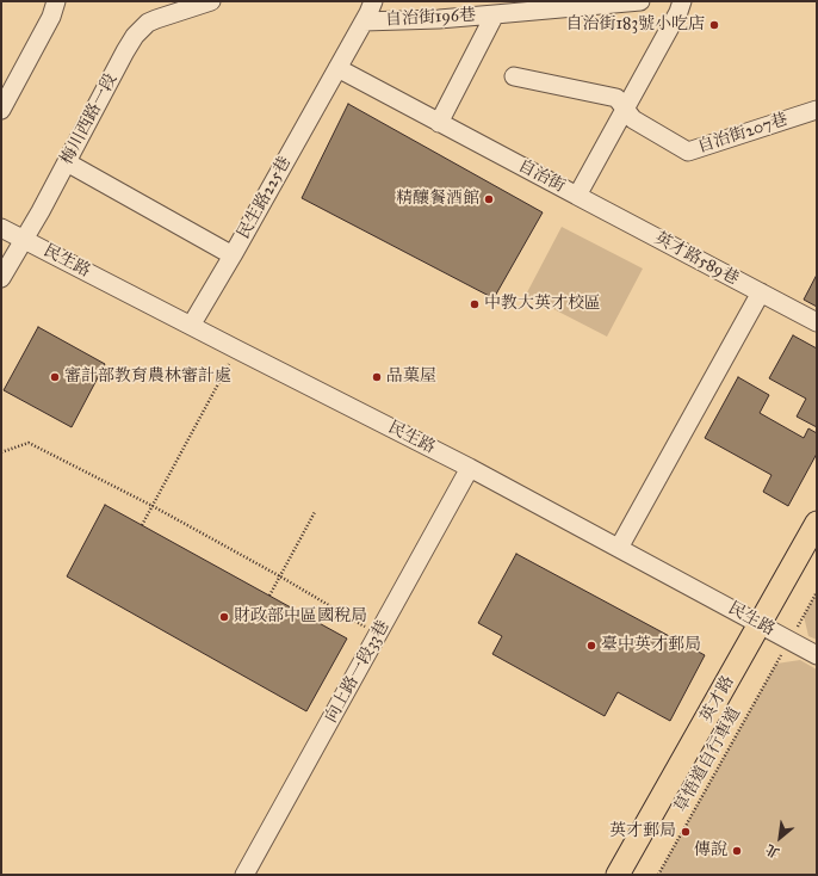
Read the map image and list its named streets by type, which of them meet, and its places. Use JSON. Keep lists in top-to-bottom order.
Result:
{
  "streets": {
    "main road": ["英才路"],
    "street": [
      "自治街196巷",
      "梅川西路一段",
      "自治街207巷",
      "自治街",
      "民生路225巷",
      "英才路589巷",
      "民生路",
      "向上路一段33巷"
    ],
    "path": ["草悟道自行車道"]
  },
  "crossings": [
    ["自治街196巷", "民生路225巷"],
    ["梅川西路一段", "民生路"],
    ["自治街207巷", "自治街"],
    ["自治街", "民生路225巷"],
    ["自治街", "英才路589巷"],
    ["民生路225巷", "民生路"],
    ["民生路", "向上路一段33巷"],
    ["民生路", "英才路"]
  ],
  "places": [
    "自治街183號小吃店",
    "精釀餐酒館",
    "中教大英才校區",
    "審計部教育農林審計處",
    "品菓屋",
    "財政部中區國稅局",
    "臺中英才郵局",
    "英才郵局",
    "傳說"
  ],
  "north": "bottom left"
}
